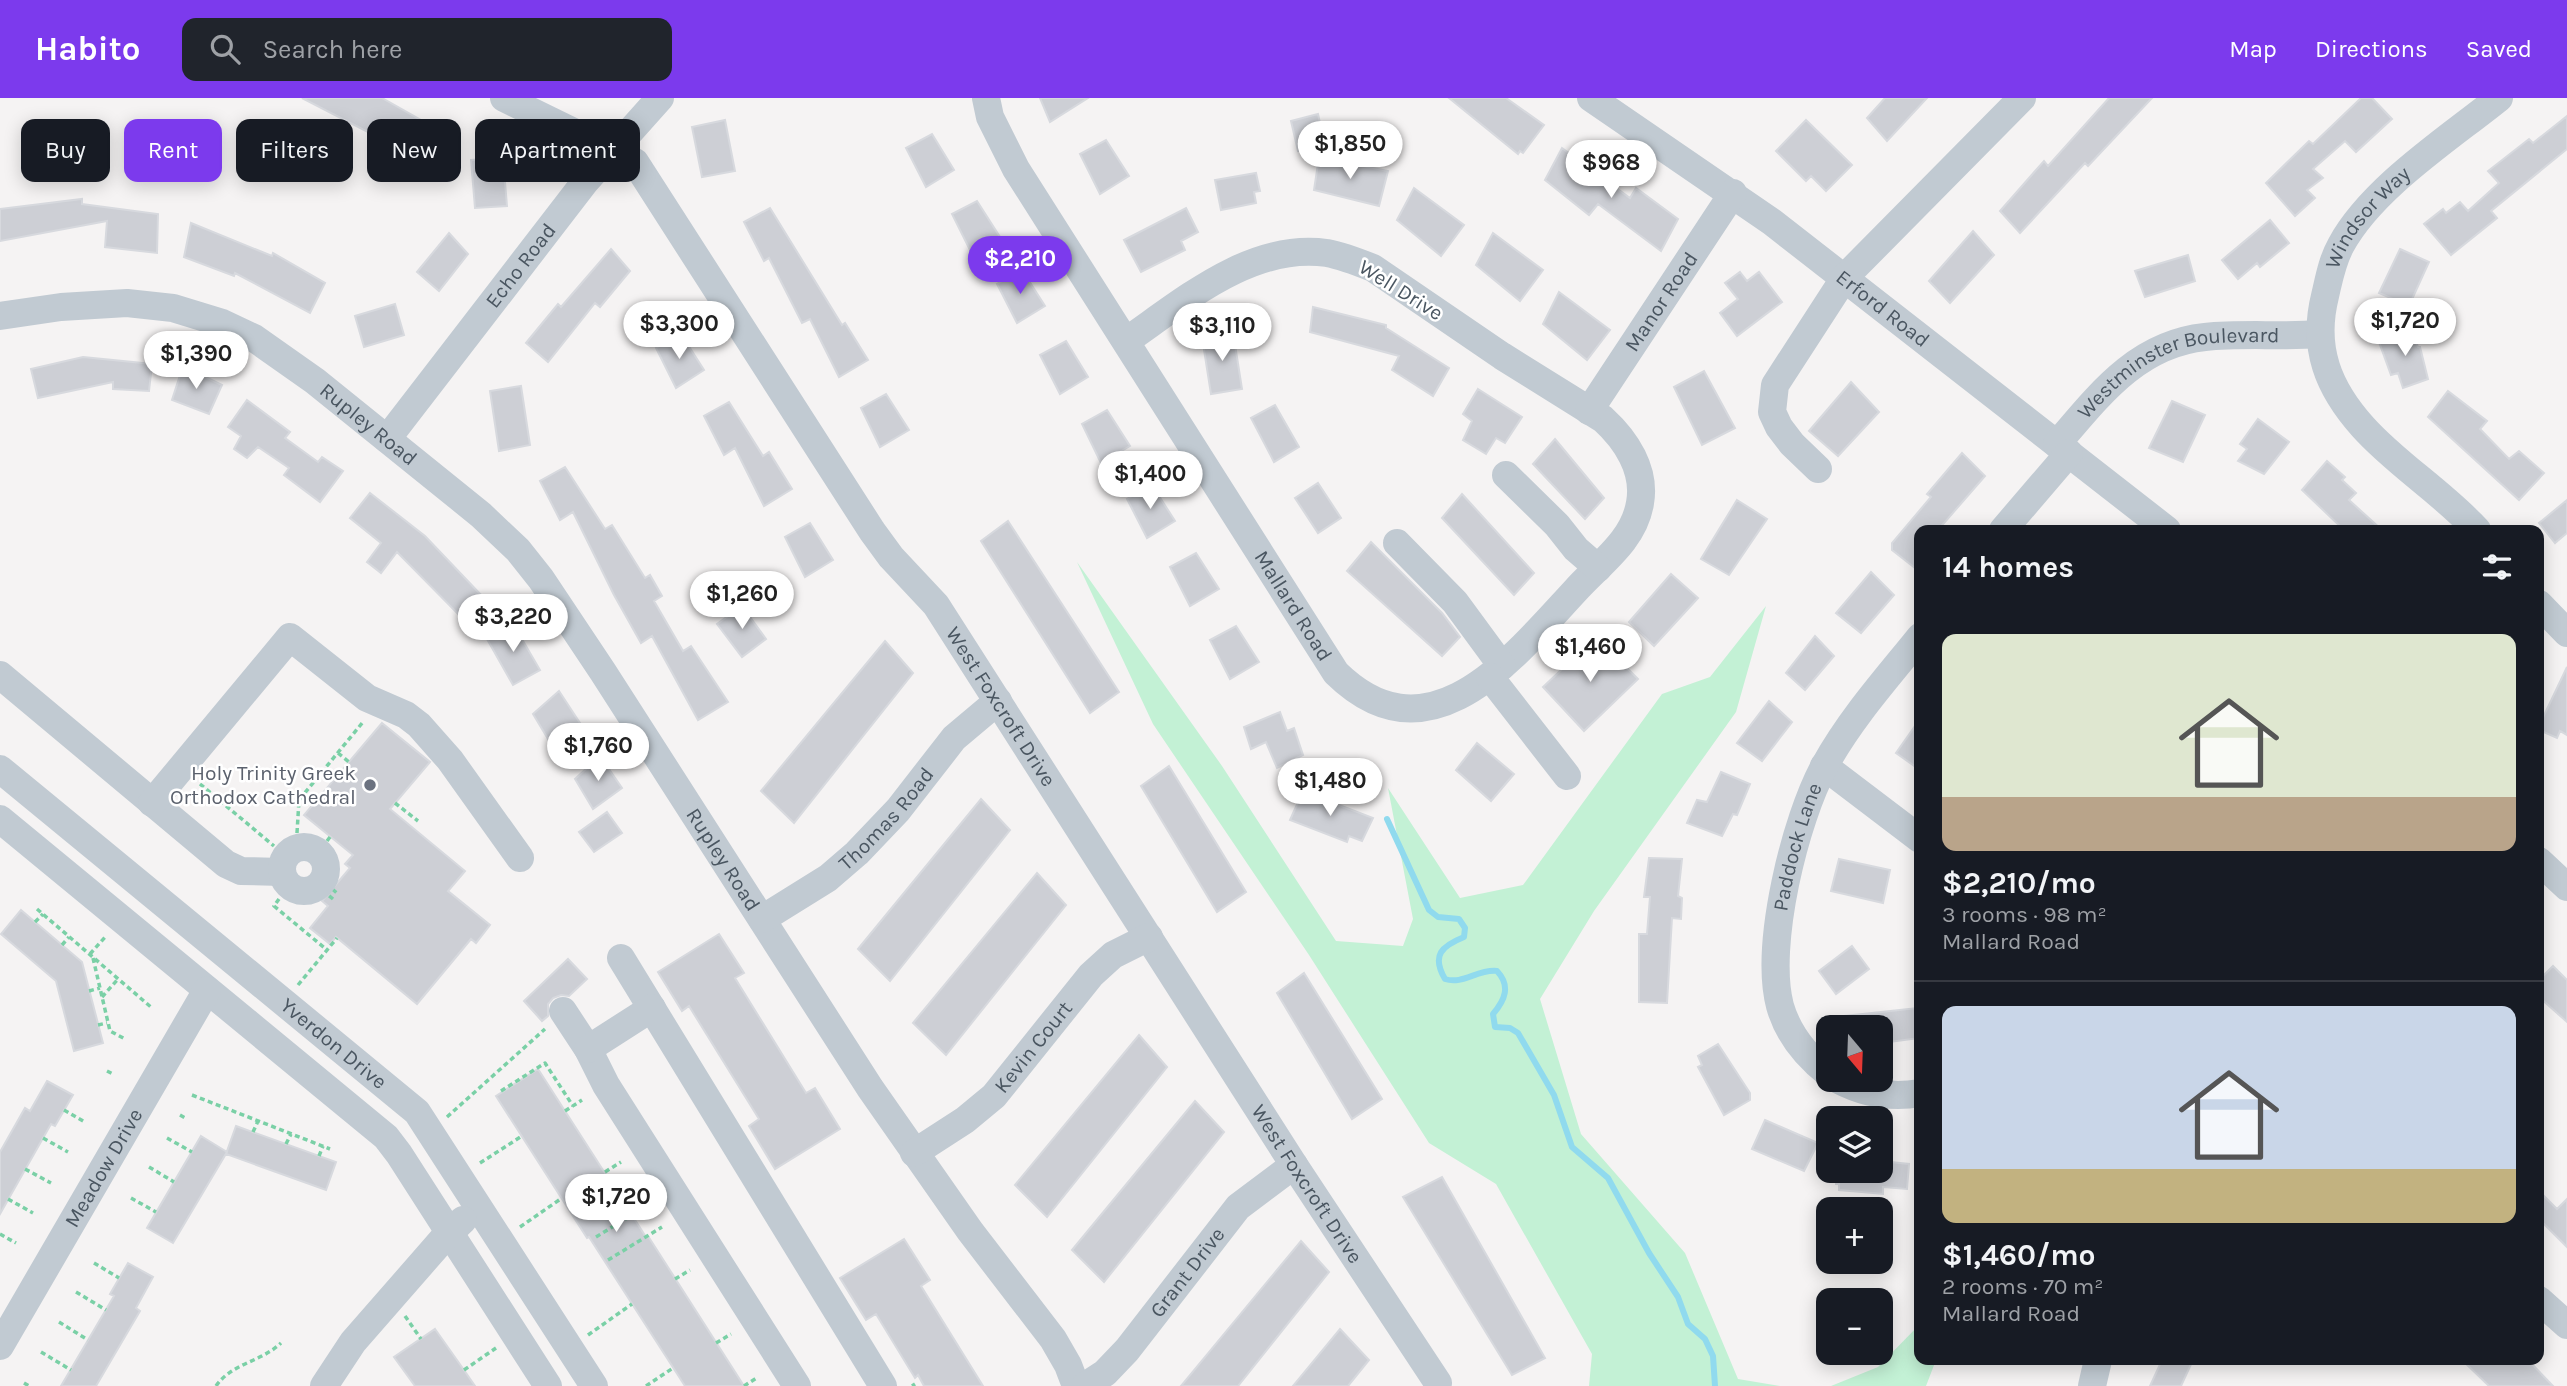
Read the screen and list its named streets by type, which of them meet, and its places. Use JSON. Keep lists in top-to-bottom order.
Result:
{
  "streets": {
    "street": [
      "Windsor Way",
      "Echo Road",
      "Well Drive",
      "Manor Road",
      "Erford Road",
      "Westminster Boulevard",
      "Rupley Road",
      "Mallard Road",
      "West Foxcroft Drive",
      "Thomas Road",
      "Paddock Lane",
      "Yverdon Drive",
      "Kevin Court",
      "Meadow Drive",
      "Grant Drive"
    ]
  },
  "crossings": [
    ["Windsor Way", "Westminster Boulevard"],
    ["Echo Road", "Rupley Road"],
    ["Well Drive", "Manor Road"],
    ["Well Drive", "Mallard Road"],
    ["Manor Road", "Erford Road"],
    ["Manor Road", "Mallard Road"],
    ["Erford Road", "Westminster Boulevard"],
    ["Rupley Road", "Thomas Road"],
    ["Rupley Road", "Kevin Court"],
    ["West Foxcroft Drive", "Thomas Road"],
    ["West Foxcroft Drive", "Kevin Court"],
    ["West Foxcroft Drive", "Grant Drive"],
    ["Yverdon Drive", "Meadow Drive"]
  ],
  "places": ["Holy Trinity Greek Orthodox Cathedral"],
  "north": "bottom",
  "page": {
    "header": "Habito",
    "search": "Search here",
    "nav": ["Map", "Directions", "Saved"],
    "chip": [
      "Buy",
      "Rent",
      "Filters",
      "New",
      "Apartment"
    ],
    "price": [
      "$1,850",
      "$968",
      "$2,210",
      "$1,720",
      "$3,300",
      "$3,110",
      "$1,390",
      "$1,400",
      "$1,260",
      "$3,220",
      "$1,460",
      "$1,760",
      "$1,480",
      "$1,720"
    ],
    "heading": "14 homes",
    "list": [
      {
        "name": "$2,210/mo",
        "note": "3 rooms · 98 m² · Mallard Road"
      },
      {
        "name": "$1,460/mo",
        "note": "2 rooms · 70 m² · Mallard Road"
      }
    ],
    "map_buttons": ["+", "−"]
  }
}
